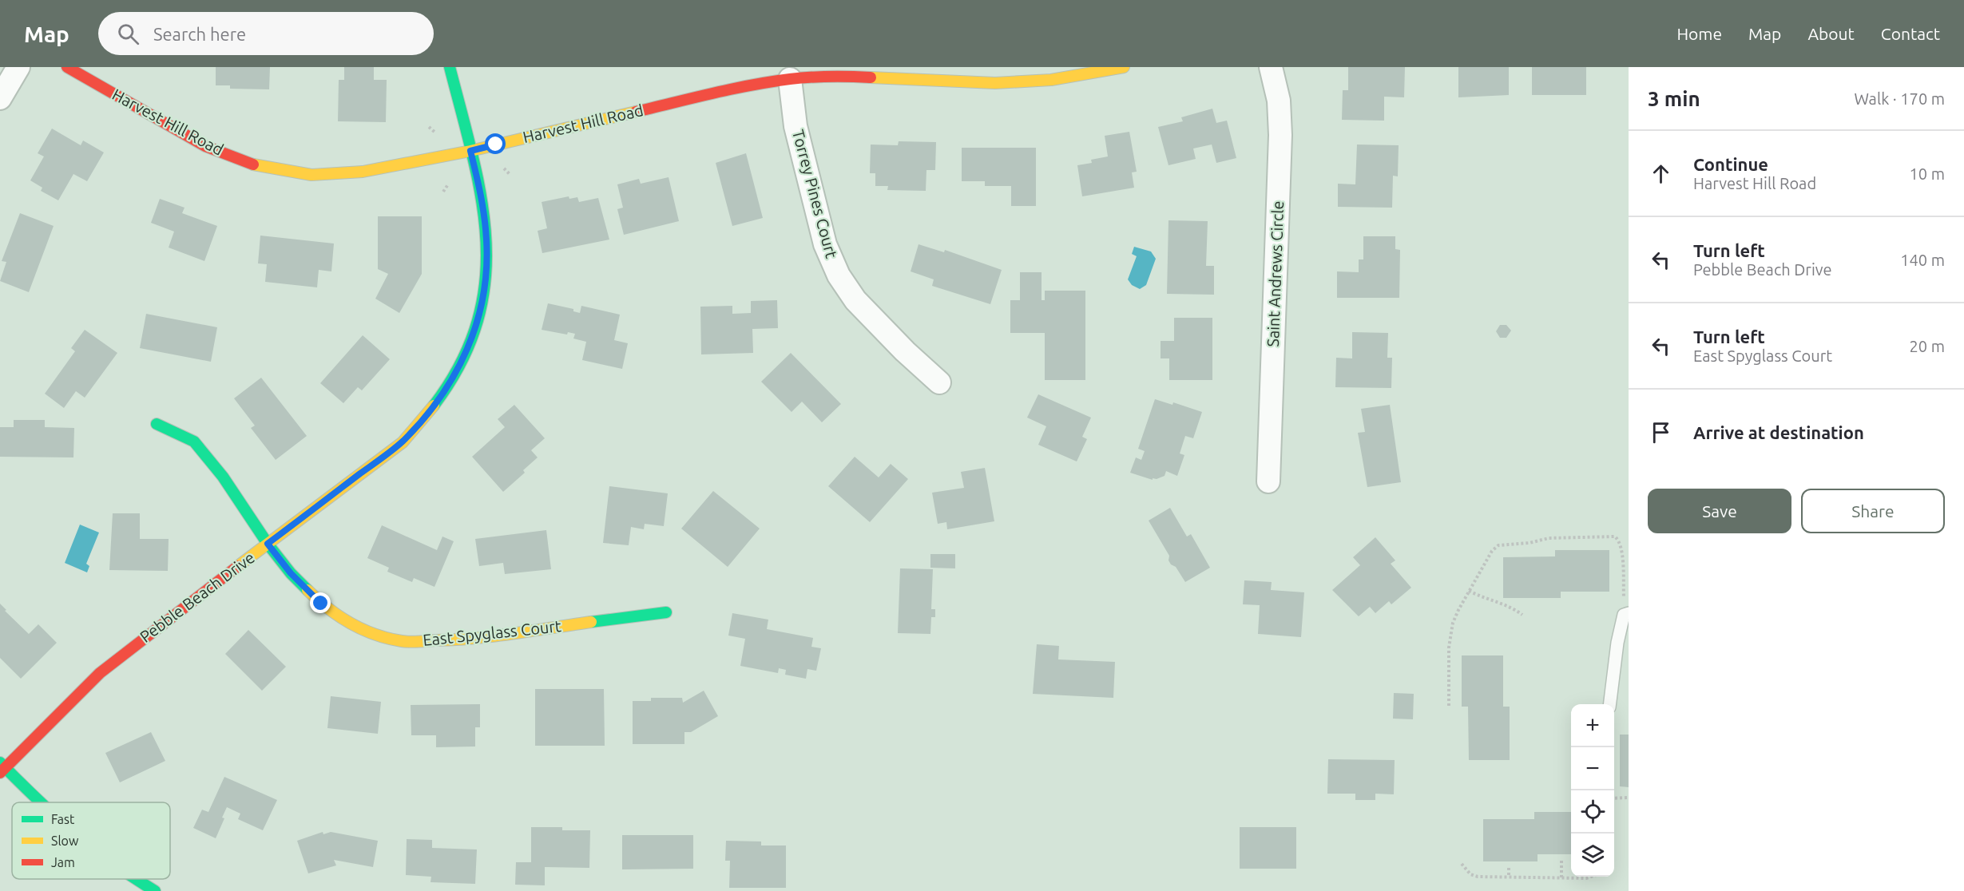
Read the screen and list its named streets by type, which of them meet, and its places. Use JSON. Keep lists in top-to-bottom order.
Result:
{
  "streets": {
    "street": [
      "Harvest Hill Road",
      "Torrey Pines Court",
      "Saint Andrews Circle",
      "Pebble Beach Drive",
      "East Spyglass Court"
    ]
  },
  "crossings": [
    ["Harvest Hill Road", "Torrey Pines Court"],
    ["Harvest Hill Road", "Pebble Beach Drive"],
    ["Pebble Beach Drive", "East Spyglass Court"]
  ],
  "legend": ["Fast", "Slow", "Jam"],
  "page": {
    "header": "Map",
    "search": "Search here",
    "nav": [
      "Home",
      "Map",
      "About",
      "Contact"
    ],
    "heading": ["3 min", "Walk · 170 m"],
    "list": [
      ["Continue", "Harvest Hill Road", "10 m"],
      ["Turn left", "Pebble Beach Drive", "140 m"],
      ["Turn left", "East Spyglass Court", "20 m"],
      "Arrive at destination"
    ],
    "buttons": ["Save", "Share"],
    "map_buttons": ["+", "−"]
  }
}
